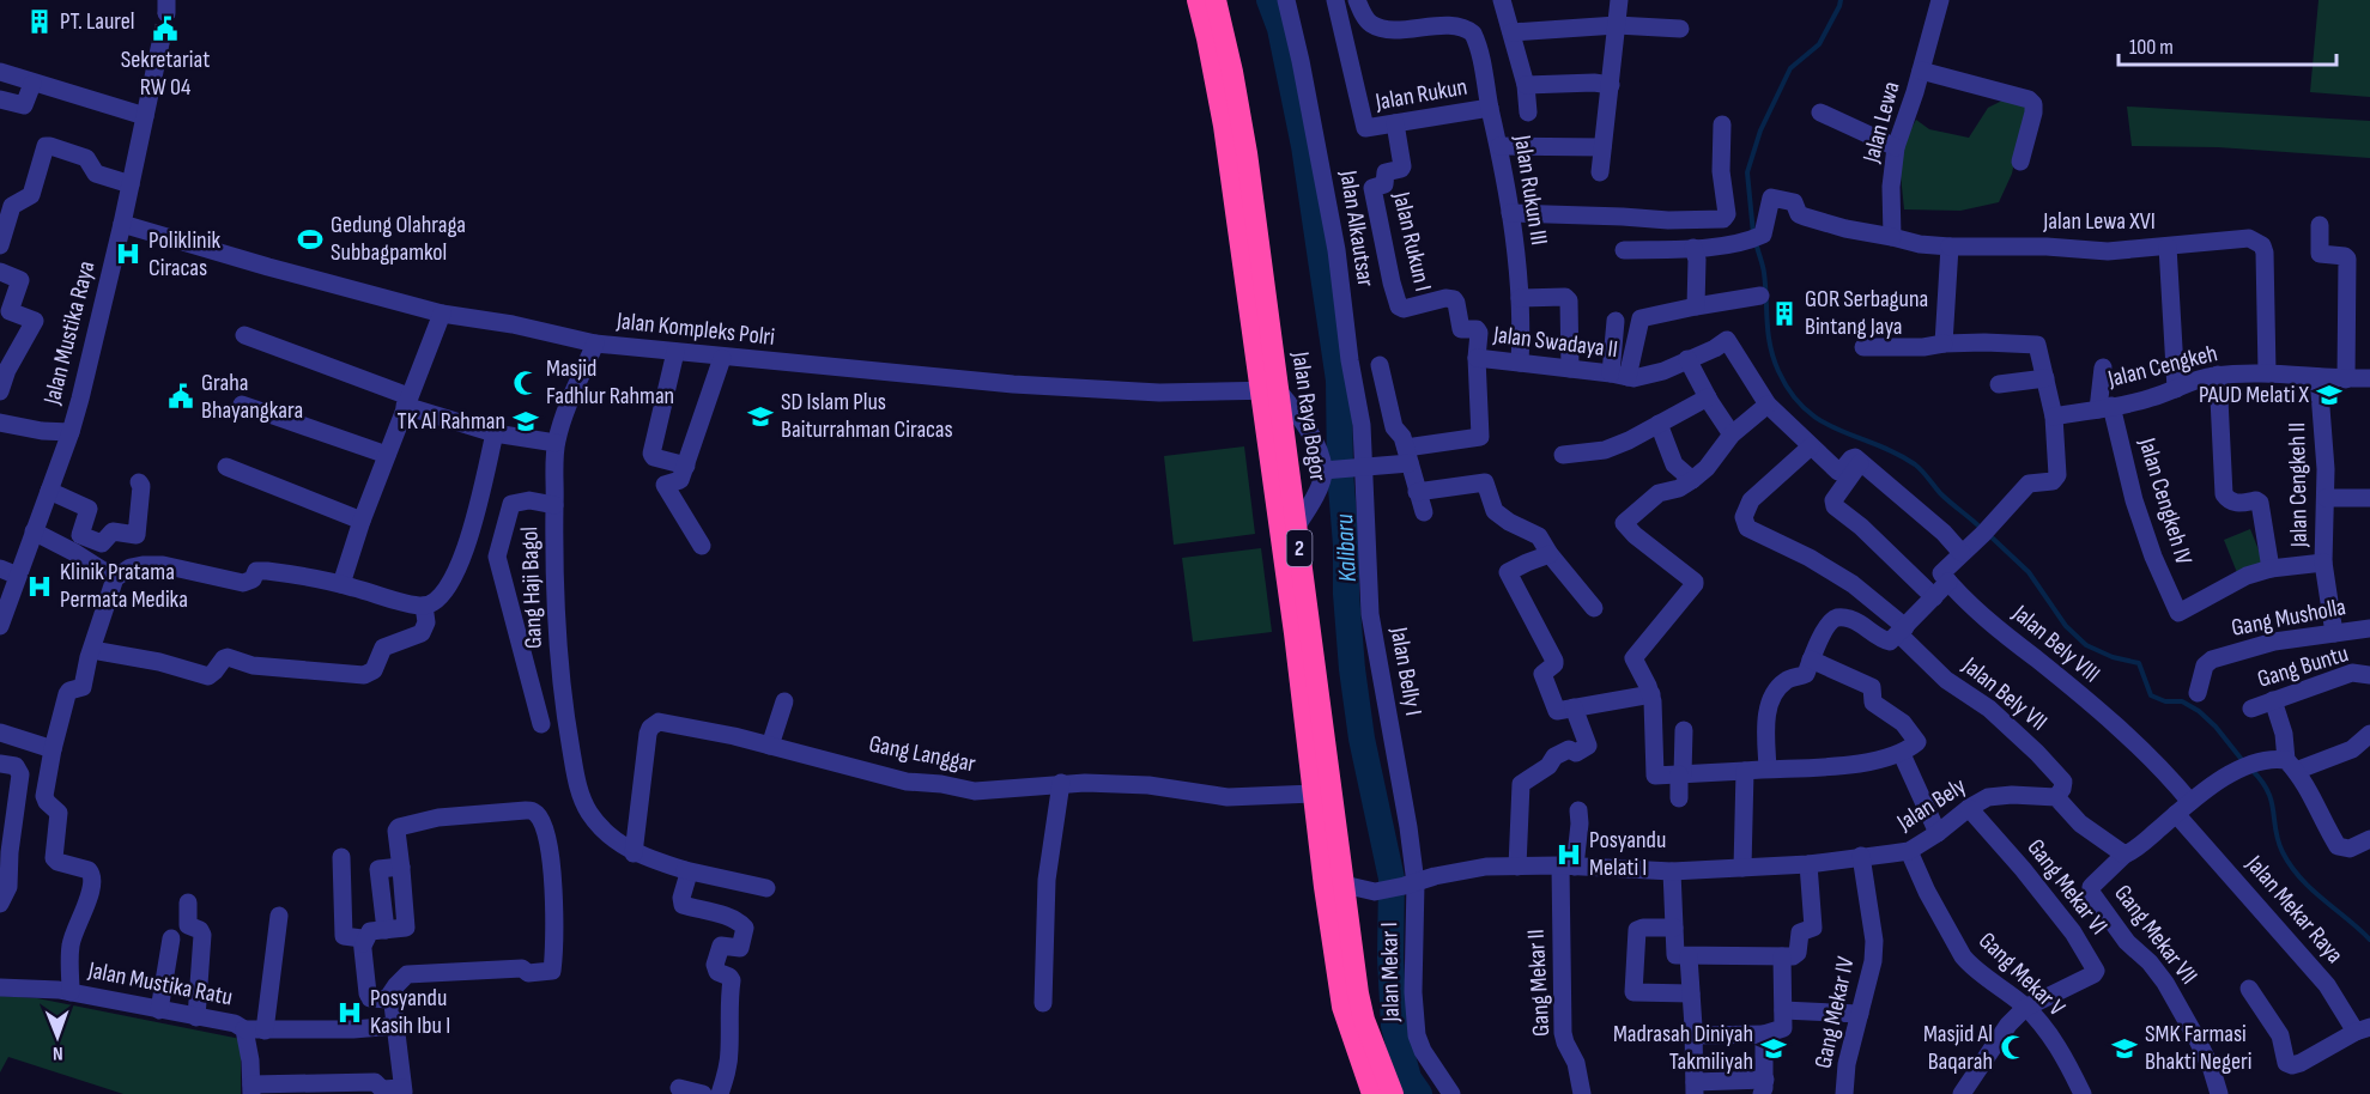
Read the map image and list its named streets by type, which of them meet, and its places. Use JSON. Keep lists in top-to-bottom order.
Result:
{
  "streets": {
    "highway": ["Jalan Raya Bogor", "2"],
    "street": [
      "Jalan Rukun",
      "Jalan Lewa",
      "Jalan Rukun III",
      "Jalan Lewa XVI",
      "Jalan Alkautsar",
      "Jalan Rukun I",
      "Jalan Kompleks Polri",
      "Jalan Mustika Raya",
      "Jalan Swadaya II",
      "Jalan Cengkeh",
      "Jalan Cengkeh II",
      "Jalan Cengkeh IV",
      "Gang Haji Bagol",
      "Gang Musholla",
      "Jalan Bely VIII",
      "Gang Buntu",
      "Jalan Belly I",
      "Jalan Bely VII",
      "Gang Langgar",
      "Jalan Bely",
      "Gang Mekar VI",
      "Jalan Mekar Raya",
      "Gang Mekar VII",
      "Jalan Mekar I",
      "Gang Mekar V",
      "Gang Mekar II",
      "Jalan Mustika Ratu",
      "Gang Mekar IV"
    ]
  },
  "crossings": [
    ["Jalan Rukun", "Jalan Rukun III"],
    ["Jalan Rukun", "Jalan Rukun I"],
    ["Jalan Rukun III", "Jalan Swadaya II"],
    ["Jalan Lewa XVI", "Jalan Cengkeh"],
    ["Jalan Alkautsar", "Jalan Belly I"],
    ["Jalan Rukun I", "Jalan Swadaya II"],
    ["Jalan Kompleks Polri", "Jalan Mustika Raya"],
    ["Jalan Kompleks Polri", "Jalan Raya Bogor"],
    ["Jalan Kompleks Polri", "Gang Haji Bagol"],
    ["Jalan Cengkeh", "Jalan Cengkeh II"],
    ["Jalan Cengkeh", "Jalan Cengkeh IV"],
    ["Jalan Raya Bogor", "Gang Langgar"],
    ["Jalan Raya Bogor", "Jalan Bely"],
    ["Jalan Cengkeh II", "Jalan Cengkeh IV"],
    ["Gang Haji Bagol", "Gang Langgar"],
    ["Jalan Bely VIII", "Jalan Mekar Raya"],
    ["Jalan Belly I", "Jalan Bely"],
    ["Jalan Belly I", "Jalan Mekar I"],
    ["Jalan Bely VII", "Jalan Bely"],
    ["Jalan Bely", "Gang Mekar VI"],
    ["Jalan Bely", "Jalan Mekar I"],
    ["Jalan Bely", "Gang Mekar V"],
    ["Jalan Bely", "Gang Mekar II"],
    ["Jalan Bely", "Gang Mekar IV"],
    ["Gang Mekar VI", "Gang Mekar V"]
  ],
  "water": ["Kalibaru"],
  "places": {
    "building": ["PT. Laurel", "GOR Serbaguna Bintang Jaya"],
    "public building": ["Sekretariat RW 04", "Graha Bhayangkara"],
    "sports": ["Gedung Olahraga Subbagpamkol"],
    "hospital": [
      "Poliklinik Ciracas",
      "Klinik Pratama Permata Medika",
      "Posyandu Melati I",
      "Posyandu Kasih Ibu I"
    ],
    "mosque": ["Masjid Fadhlur Rahman", "Masjid Al Baqarah"],
    "school or university": [
      "PAUD Melati X",
      "SD Islam Plus Baiturrahman Ciracas",
      "TK Al Rahman",
      "Madrasah Diniyah Takmiliyah",
      "SMK Farmasi Bhakti Negeri"
    ]
  },
  "scale_bar": "100 m",
  "north": "bottom"
}
